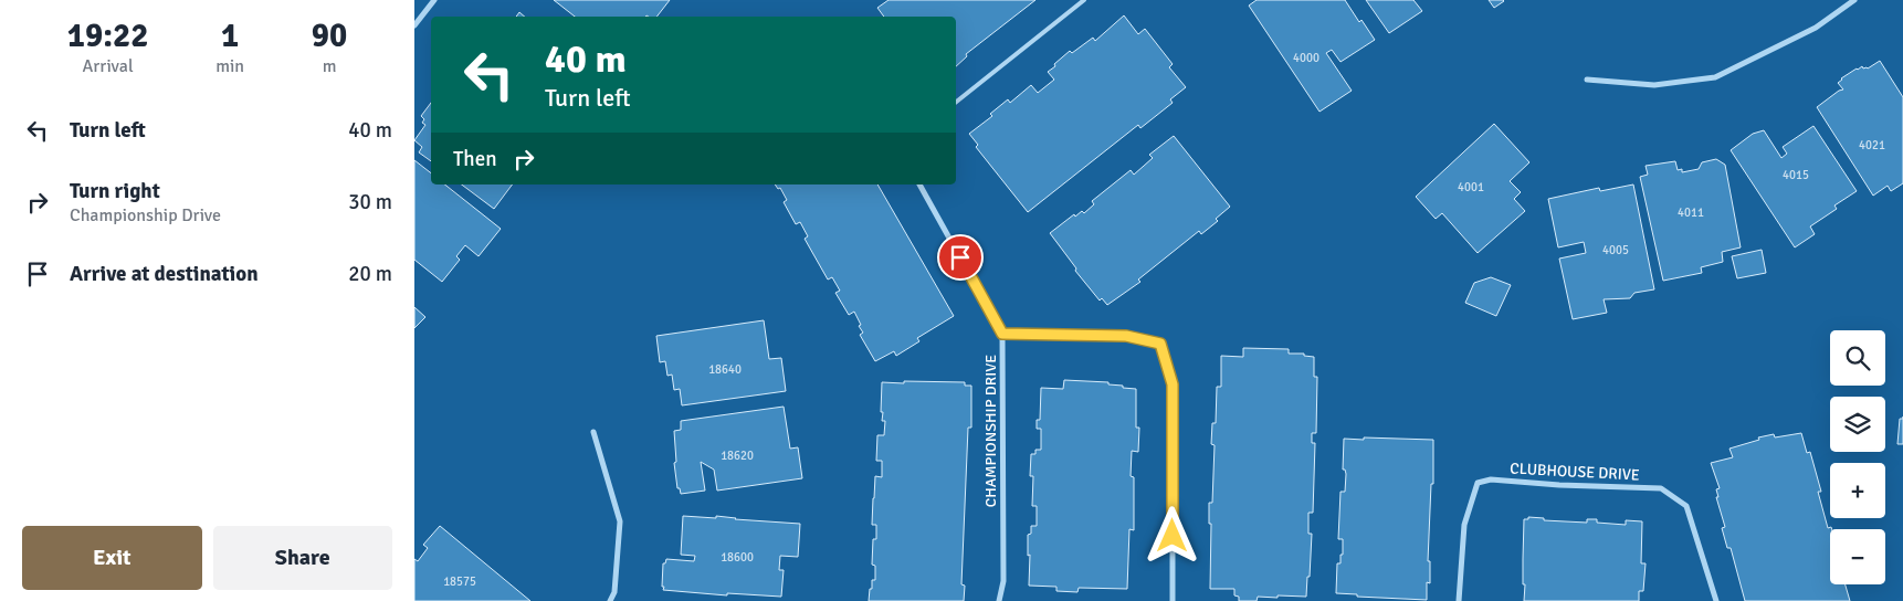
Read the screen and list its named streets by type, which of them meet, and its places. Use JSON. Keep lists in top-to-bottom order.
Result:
{
  "streets": {
    "street": ["CHAMPIONSHIP DRIVE", "CLUBHOUSE DRIVE"]
  },
  "house_numbers": [
    "4000",
    "4021",
    "4015",
    "4001",
    "4011",
    "4005",
    "18640",
    "18620",
    "18600",
    "18575"
  ],
  "page": {
    "eta": [
      "19:22",
      "Arrival",
      "1",
      "min",
      "90",
      "m"
    ],
    "turn": ["40 m", "Turn left"],
    "list": [
      {
        "name": "Turn left",
        "value": "40 m"
      },
      {
        "name": "Turn right",
        "note": "Championship Drive",
        "value": "30 m"
      },
      {
        "name": "Arrive at destination",
        "value": "20 m"
      }
    ],
    "then": "Then",
    "map_buttons": ["+", "−"],
    "buttons": ["Exit", "Share"]
  }
}
